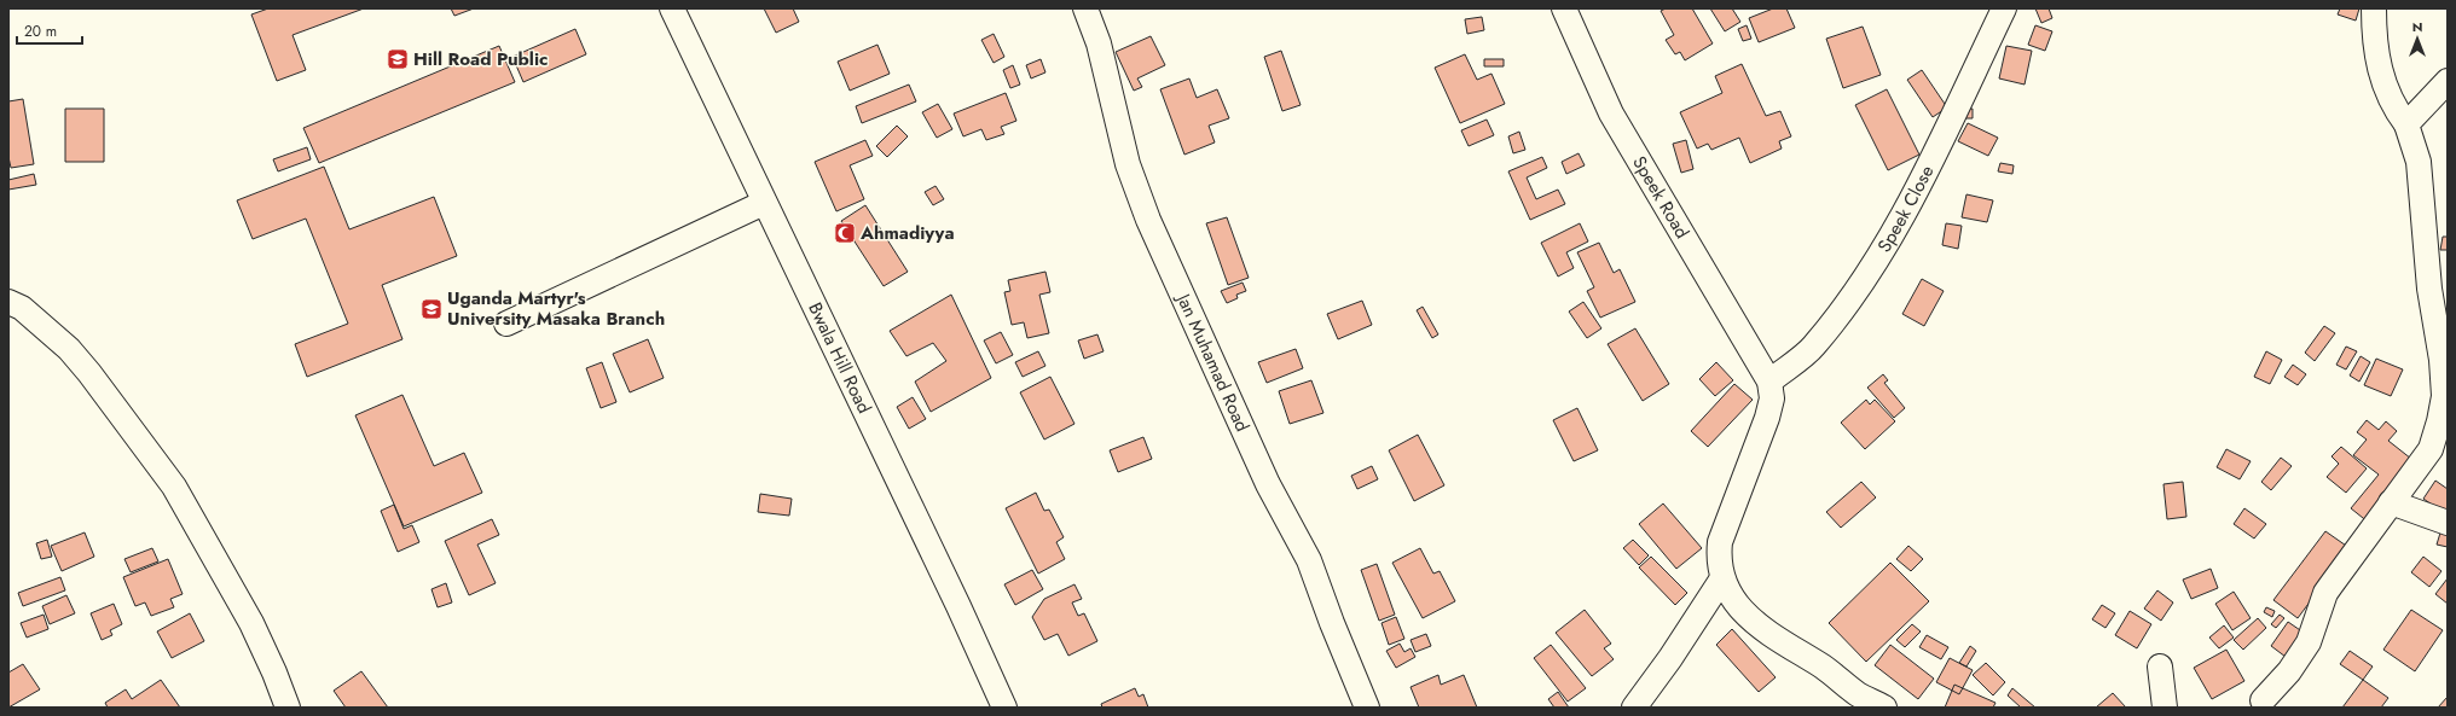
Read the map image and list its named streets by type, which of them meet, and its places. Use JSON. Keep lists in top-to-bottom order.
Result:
{
  "streets": {
    "street": [
      "Speek Road",
      "Speek Close",
      "Bwala Hill Road",
      "Jan Muhamad Road"
    ]
  },
  "crossings": [
    ["Speek Road", "Speek Close"]
  ],
  "places": {
    "school or university": ["Hill Road Public", "Uganda Martyr's University Masaka Branch"],
    "mosque": ["Ahmadiyya"]
  },
  "scale_bar": "20 m",
  "north": "top"
}
